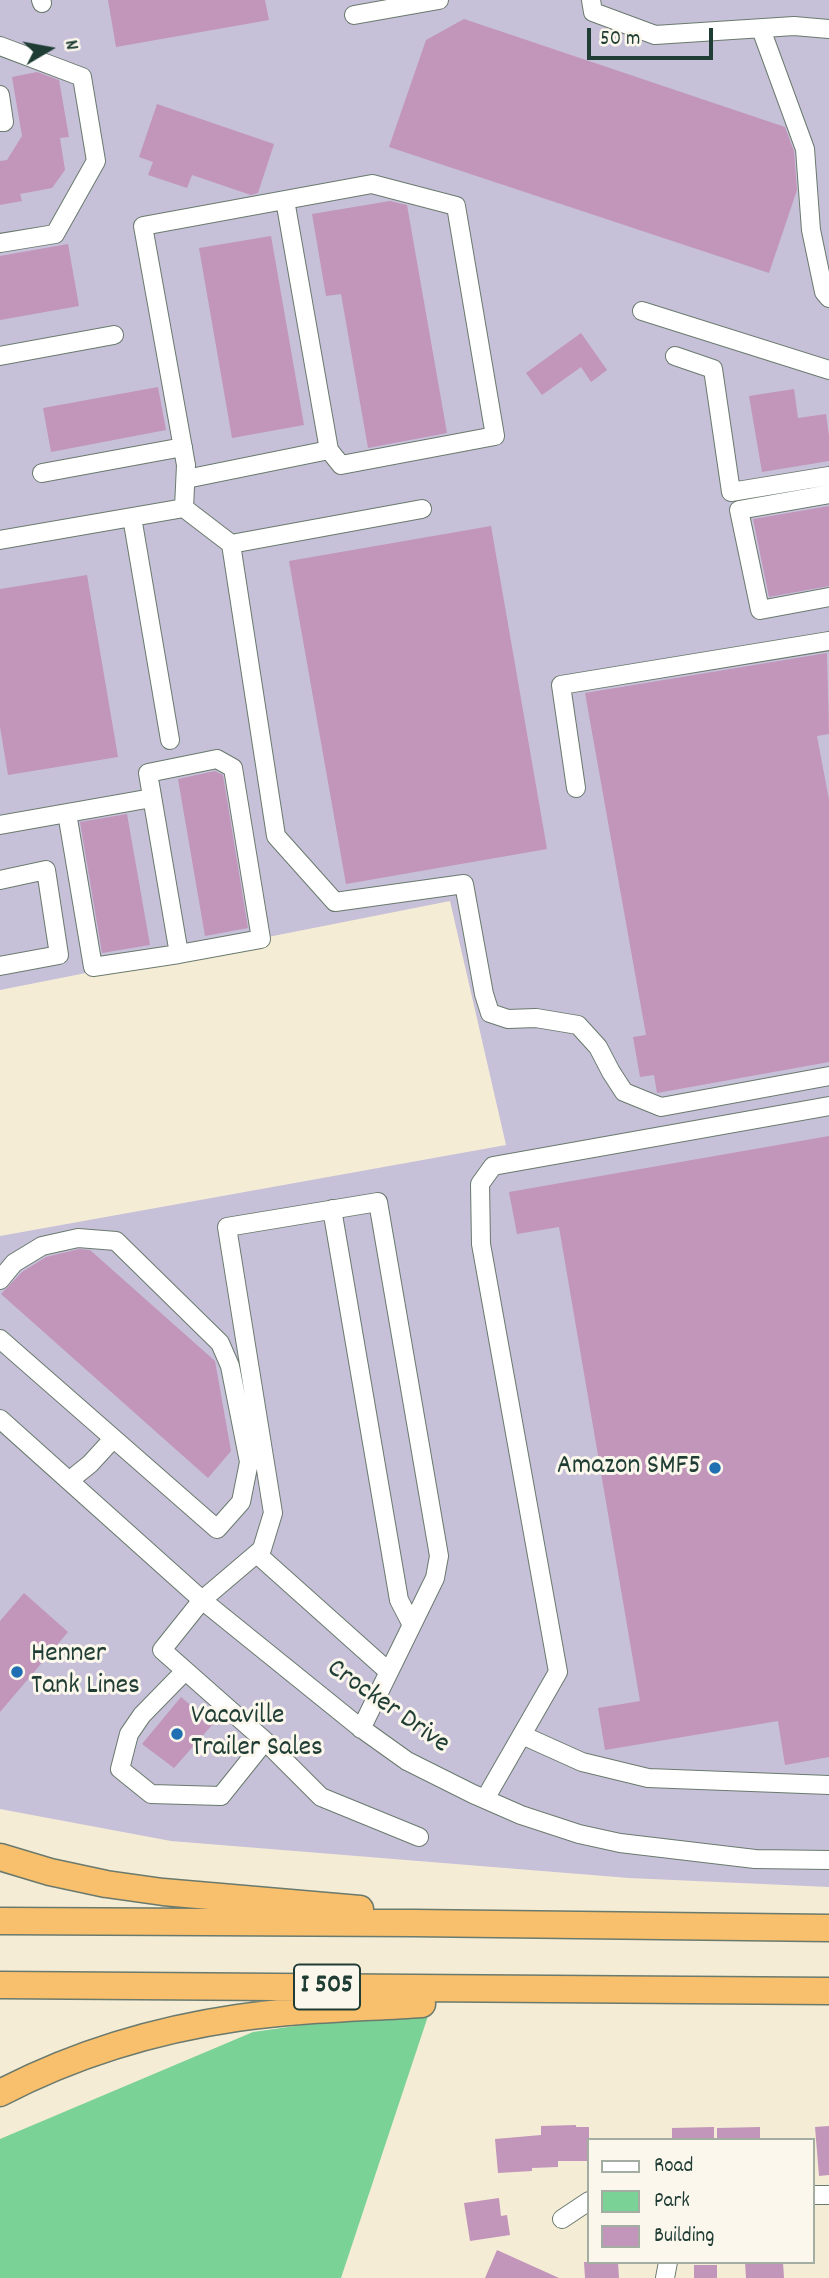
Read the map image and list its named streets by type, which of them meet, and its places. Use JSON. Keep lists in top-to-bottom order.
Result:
{
  "streets": {
    "highway": ["I 505"],
    "street": ["Crocker Drive"]
  },
  "places": ["Amazon SMF5", "Henner Tank Lines", "Vacaville Trailer Sales"],
  "legend": ["Road", "Park", "Building"],
  "scale_bar": "50 m",
  "north": "right"
}
